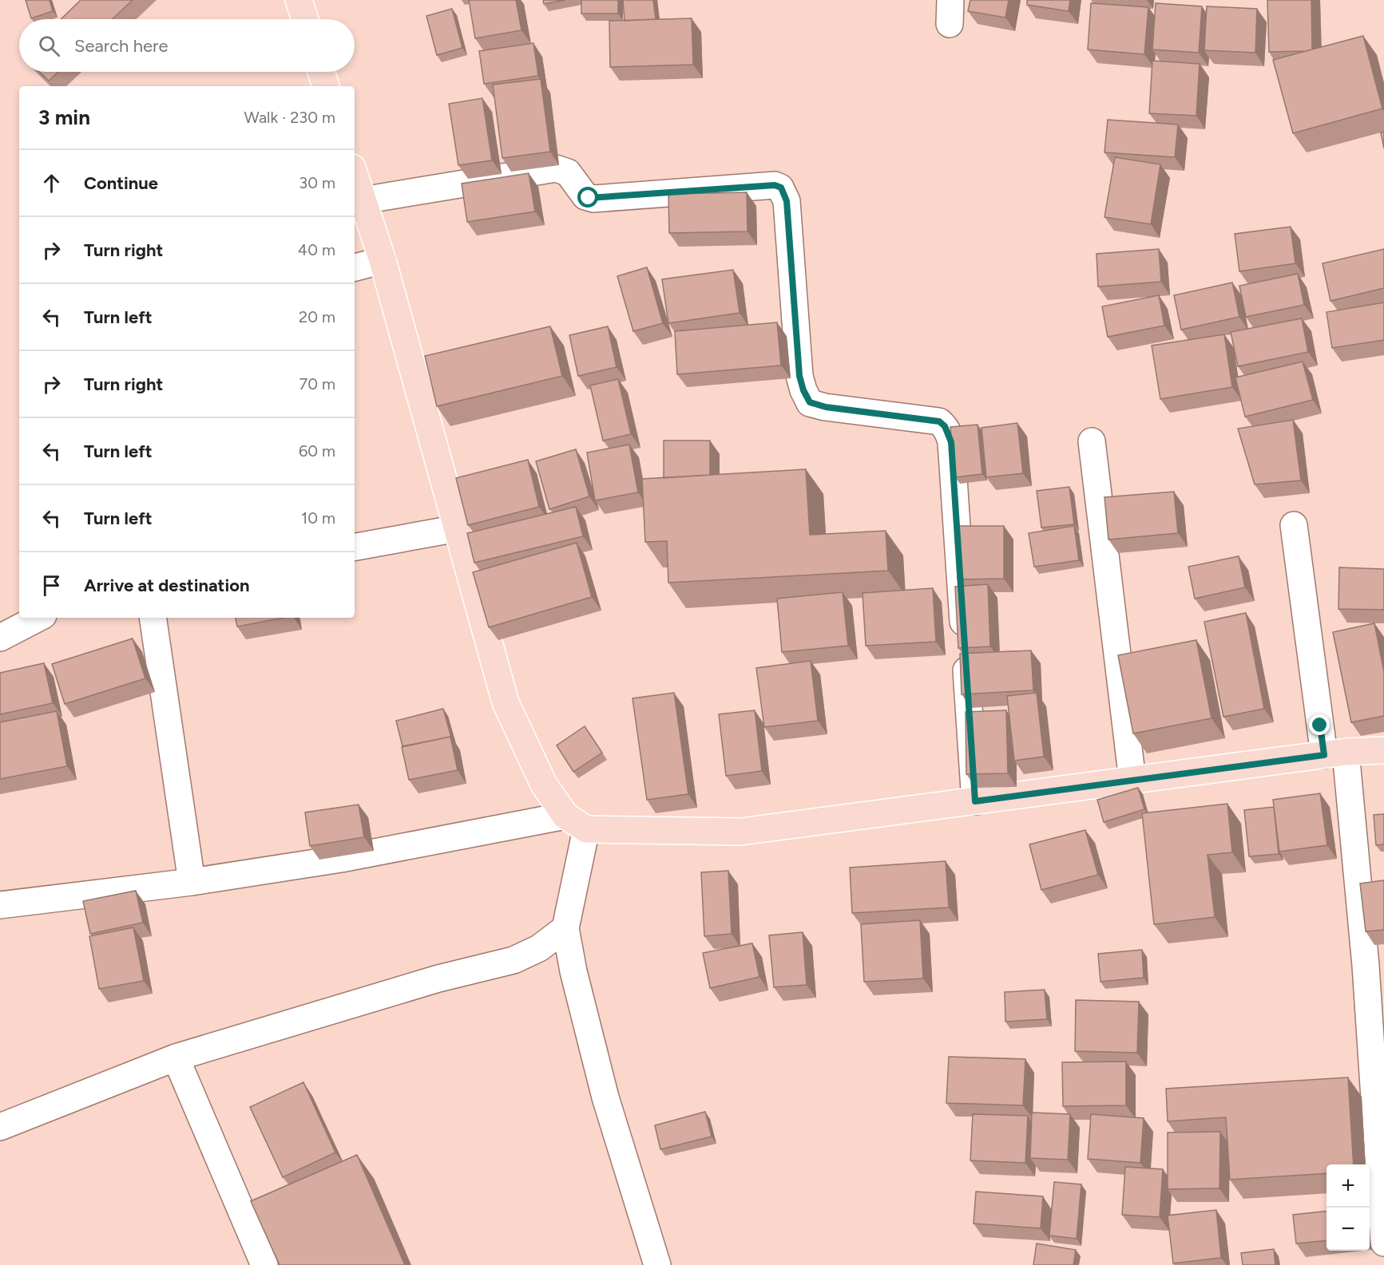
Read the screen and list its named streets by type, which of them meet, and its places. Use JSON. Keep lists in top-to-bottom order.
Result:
{
  "page": {
    "search": "Search here",
    "heading": ["3 min", "Walk · 230 m"],
    "list": [
      ["Continue", "30 m"],
      ["Turn right", "40 m"],
      ["Turn left", "20 m"],
      ["Turn right", "70 m"],
      ["Turn left", "60 m"],
      ["Turn left", "10 m"],
      "Arrive at destination"
    ],
    "map_buttons": ["+", "−"]
  }
}
